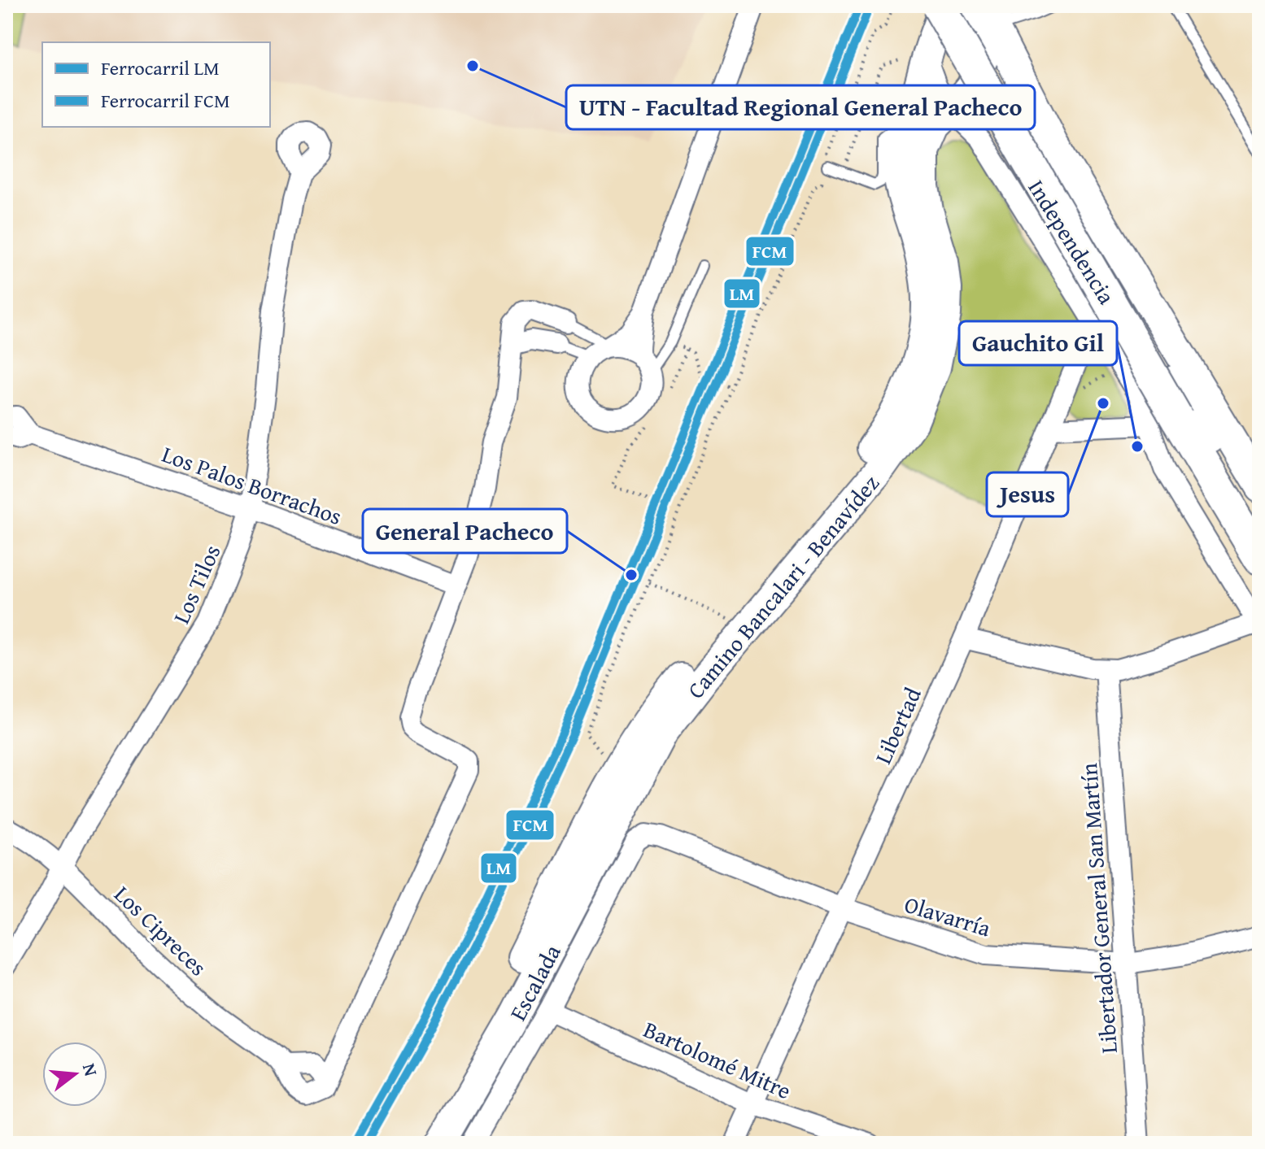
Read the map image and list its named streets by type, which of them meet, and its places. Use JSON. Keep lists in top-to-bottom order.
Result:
{
  "streets": {
    "main road": ["Camino Bancalari - Benavídez"],
    "street": [
      "Independencia",
      "Los Palos Borrachos",
      "Los Tilos",
      "Libertad",
      "Libertador General San Martín",
      "Olavarría",
      "Los Cipreces",
      "Escalada",
      "Bartolomé Mitre"
    ]
  },
  "crossings": [
    ["Independencia", "Camino Bancalari - Benavídez"],
    ["Independencia", "Libertad"],
    ["Los Palos Borrachos", "Los Tilos"],
    ["Los Tilos", "Los Cipreces"],
    ["Libertad", "Olavarría"],
    ["Libertad", "Bartolomé Mitre"],
    ["Libertador General San Martín", "Olavarría"],
    ["Olavarría", "Escalada"],
    ["Escalada", "Bartolomé Mitre"]
  ],
  "places": [
    "UTN - Facultad Regional General Pacheco",
    "Jesus",
    "Gauchito Gil",
    "General Pacheco"
  ],
  "lines": ["rail line LM", "rail line FCM"],
  "legend": ["Ferrocarril LM", "Ferrocarril FCM"],
  "north": "right"
}
